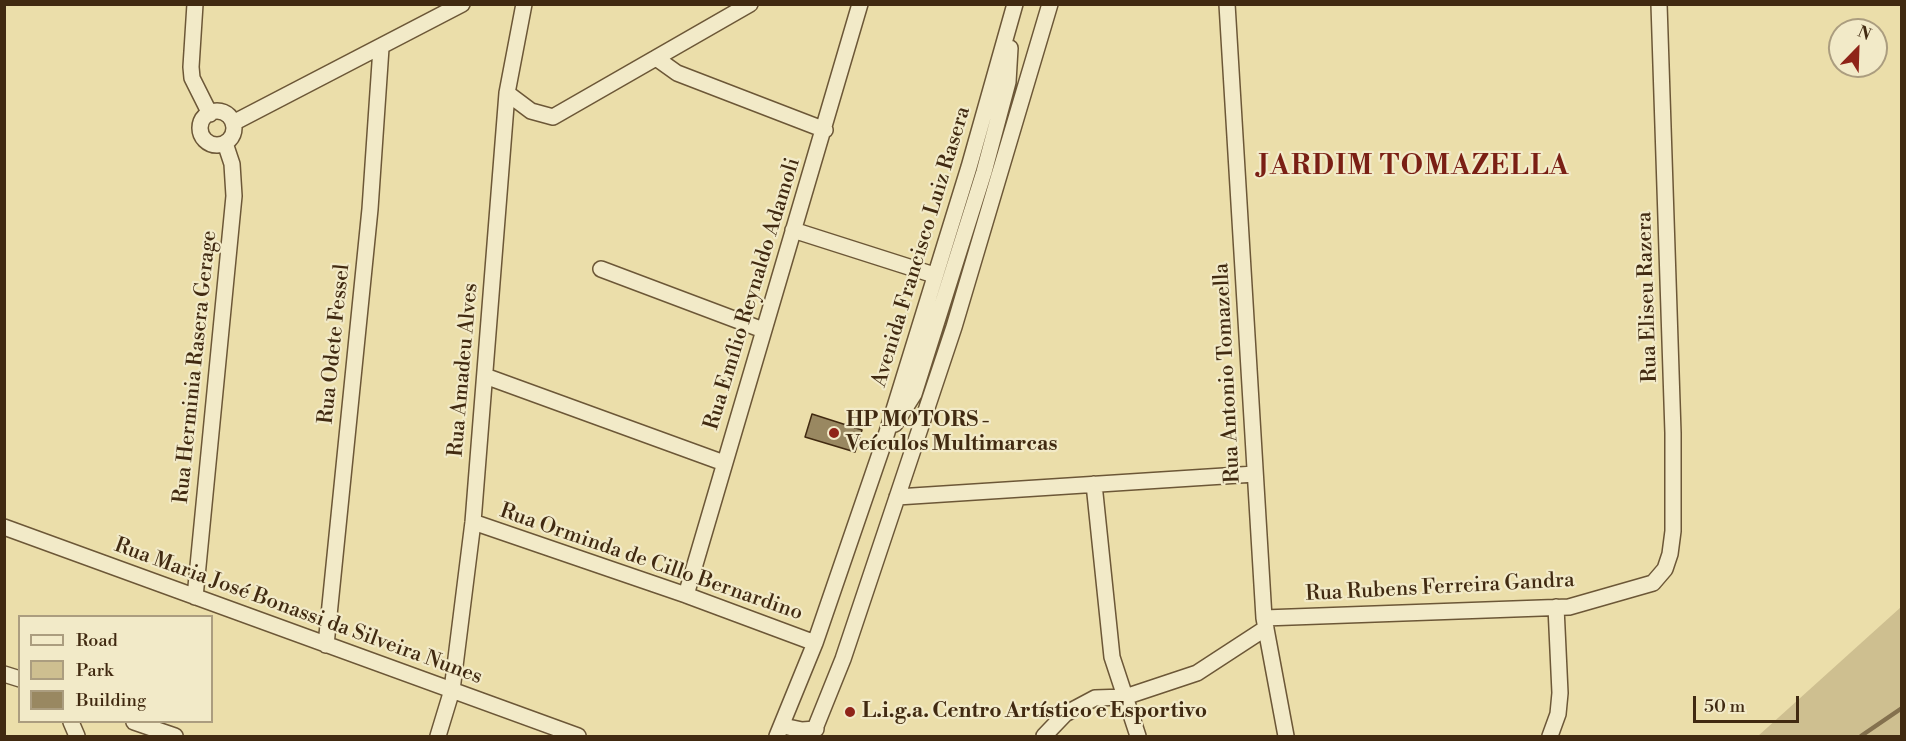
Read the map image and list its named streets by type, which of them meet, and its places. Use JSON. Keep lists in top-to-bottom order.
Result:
{
  "streets": {
    "street": [
      "Avenida Francisco Luiz Rasera",
      "Rua Emílio Reynaldo Adamoli",
      "Rua Eliseu Razera",
      "Rua Odete Fessel",
      "Rua Herminia Rasera Gerage",
      "Rua Amadeu Alves",
      "Rua Antonio Tomazella",
      "Rua Orminda de Cillo Bernardino",
      "Rua Rubens Ferreira Gandra",
      "Rua Maria José Bonassi da Silveira Nunes"
    ]
  },
  "crossings": [
    ["Avenida Francisco Luiz Rasera", "Rua Orminda de Cillo Bernardino"],
    ["Rua Emílio Reynaldo Adamoli", "Rua Orminda de Cillo Bernardino"],
    ["Rua Eliseu Razera", "Rua Rubens Ferreira Gandra"],
    ["Rua Odete Fessel", "Rua Maria José Bonassi da Silveira Nunes"],
    ["Rua Herminia Rasera Gerage", "Rua Maria José Bonassi da Silveira Nunes"],
    ["Rua Amadeu Alves", "Rua Orminda de Cillo Bernardino"],
    ["Rua Amadeu Alves", "Rua Maria José Bonassi da Silveira Nunes"],
    ["Rua Antonio Tomazella", "Rua Rubens Ferreira Gandra"]
  ],
  "districts": ["JARDIM TOMAZELLA"],
  "places": ["HP MOTORS - Veículos Multimarcas", "L.i.g.a. Centro Artístico e Esportivo"],
  "legend": ["Road", "Park", "Building"],
  "scale_bar": "50 m",
  "north": "top right"
}
